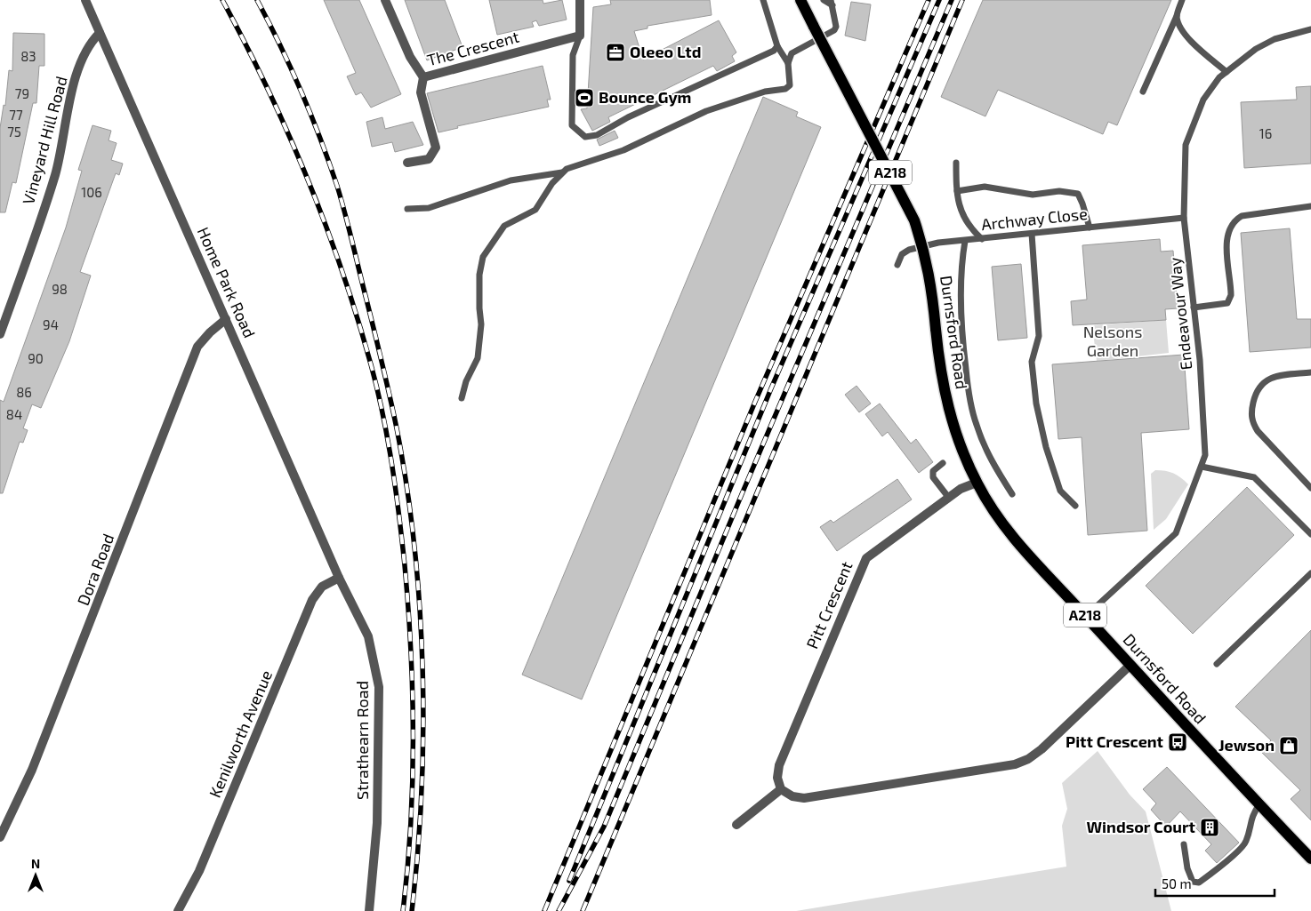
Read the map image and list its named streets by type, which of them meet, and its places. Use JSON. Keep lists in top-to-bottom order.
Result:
{
  "streets": {
    "main road": ["A218", "Durnsford Road"],
    "street": [
      "The Crescent",
      "Vineyard Hill Road",
      "Home Park Road",
      "Dora Road",
      "Pitt Crescent",
      "Kenilworth Avenue",
      "Strathearn Road"
    ],
    "lane": ["Archway Close", "Endeavour Way"]
  },
  "crossings": [
    ["Vineyard Hill Road", "Home Park Road"],
    ["Archway Close", "Endeavour Way"],
    ["Home Park Road", "Dora Road"],
    ["Home Park Road", "Kenilworth Avenue"],
    ["Home Park Road", "Strathearn Road"],
    ["Endeavour Way", "Durnsford Road"],
    ["Durnsford Road", "Pitt Crescent"],
    ["Kenilworth Avenue", "Strathearn Road"]
  ],
  "parks": ["Nelsons Garden"],
  "places": {
    "office": ["Oleeo Ltd"],
    "sports": ["Bounce Gym"],
    "bus stop": ["Pitt Crescent"],
    "shop": ["Jewson"],
    "building": ["Windsor Court"]
  },
  "house_numbers": [
    "83",
    "79",
    "77",
    "75",
    "16",
    "106",
    "98",
    "94",
    "90",
    "86",
    "84"
  ],
  "scale_bar": "50 m",
  "north": "top"
}
